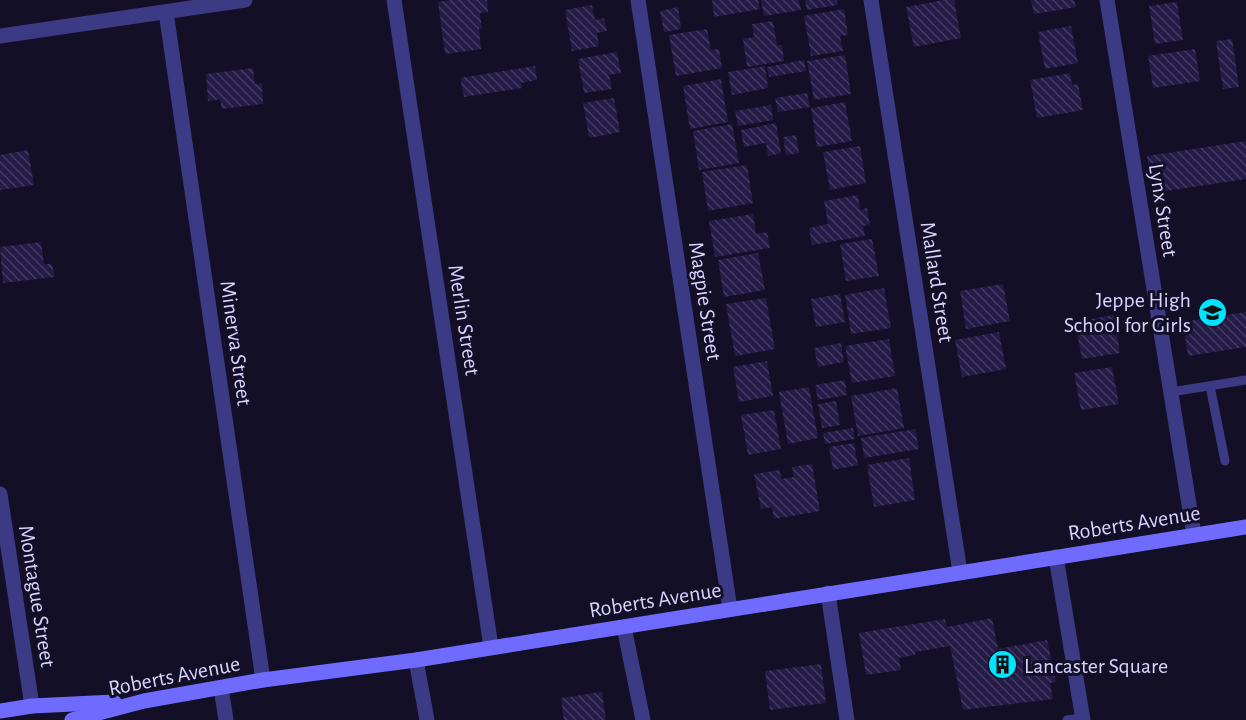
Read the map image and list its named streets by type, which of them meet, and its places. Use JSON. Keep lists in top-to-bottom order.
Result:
{
  "streets": {
    "main road": ["Roberts Avenue"],
    "street": [
      "Lynx Street",
      "Mallard Street",
      "Magpie Street",
      "Merlin Street",
      "Minerva Street",
      "Montague Street"
    ]
  },
  "crossings": [
    ["Lynx Street", "Roberts Avenue"],
    ["Mallard Street", "Roberts Avenue"],
    ["Magpie Street", "Roberts Avenue"],
    ["Merlin Street", "Roberts Avenue"],
    ["Minerva Street", "Roberts Avenue"]
  ],
  "places": {
    "school or university": ["Jeppe High School for Girls"],
    "building": ["Lancaster Square"]
  }
}
